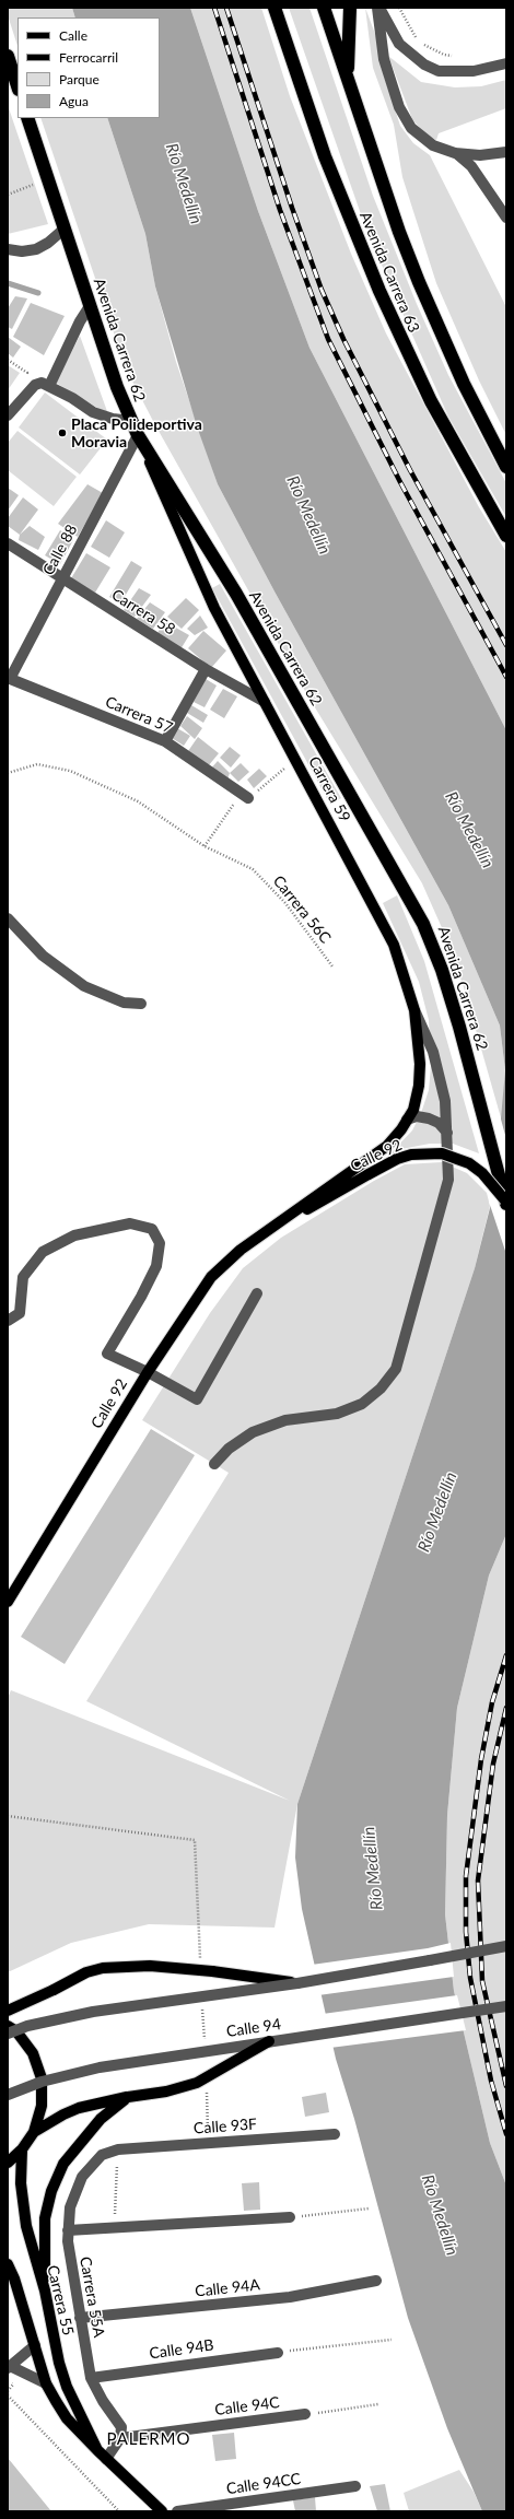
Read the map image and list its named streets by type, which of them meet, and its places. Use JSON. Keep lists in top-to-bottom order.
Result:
{
  "streets": {
    "highway": ["Avenida Carrera 63", "Avenida Carrera 62"],
    "main road": ["Carrera 59", "Calle 92", "Carrera 55"],
    "street": [
      "Calle 88",
      "Carrera 58",
      "Carrera 57",
      "Calle 94",
      "Calle 93F",
      "Calle 94A",
      "Carrera 55A",
      "Calle 94B",
      "Calle 94C",
      "Calle 94CC"
    ],
    "path": ["Carrera 56C"]
  },
  "crossings": [
    ["Avenida Carrera 62", "Calle 88"],
    ["Avenida Carrera 62", "Carrera 59"],
    ["Avenida Carrera 62", "Calle 92"],
    ["Calle 88", "Carrera 58"],
    ["Calle 88", "Carrera 57"],
    ["Calle 88", "Carrera 59"],
    ["Carrera 58", "Carrera 59"],
    ["Carrera 59", "Calle 92"],
    ["Calle 93F", "Carrera 55A"],
    ["Calle 94A", "Carrera 55A"],
    ["Carrera 55A", "Calle 94B"],
    ["Carrera 55A", "Calle 94C"]
  ],
  "districts": ["PALERMO"],
  "water": ["Río Medellín"],
  "places": ["Placa Polideportiva Moravia"],
  "legend": [
    "Calle",
    "Ferrocarril",
    "Parque",
    "Agua"
  ]
}
